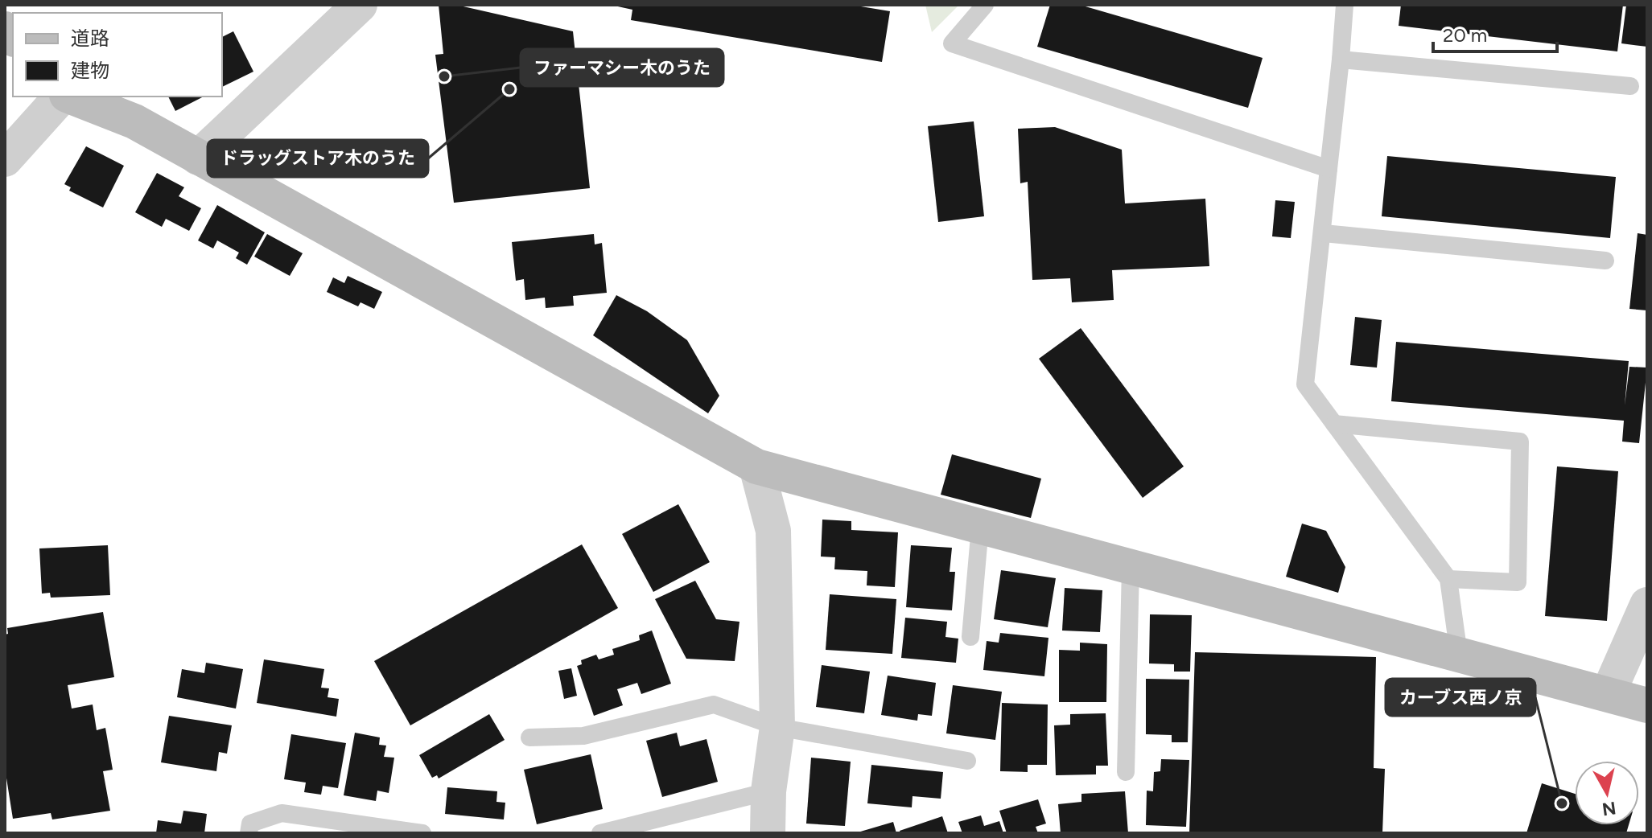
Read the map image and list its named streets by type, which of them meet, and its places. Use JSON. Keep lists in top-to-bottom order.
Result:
{
  "places": ["ファーマシー木のうた", "ドラッグストア木のうた", "カーブス西ノ京"],
  "legend": ["道路", "建物"],
  "scale_bar": "20 m",
  "north": "bottom"
}
